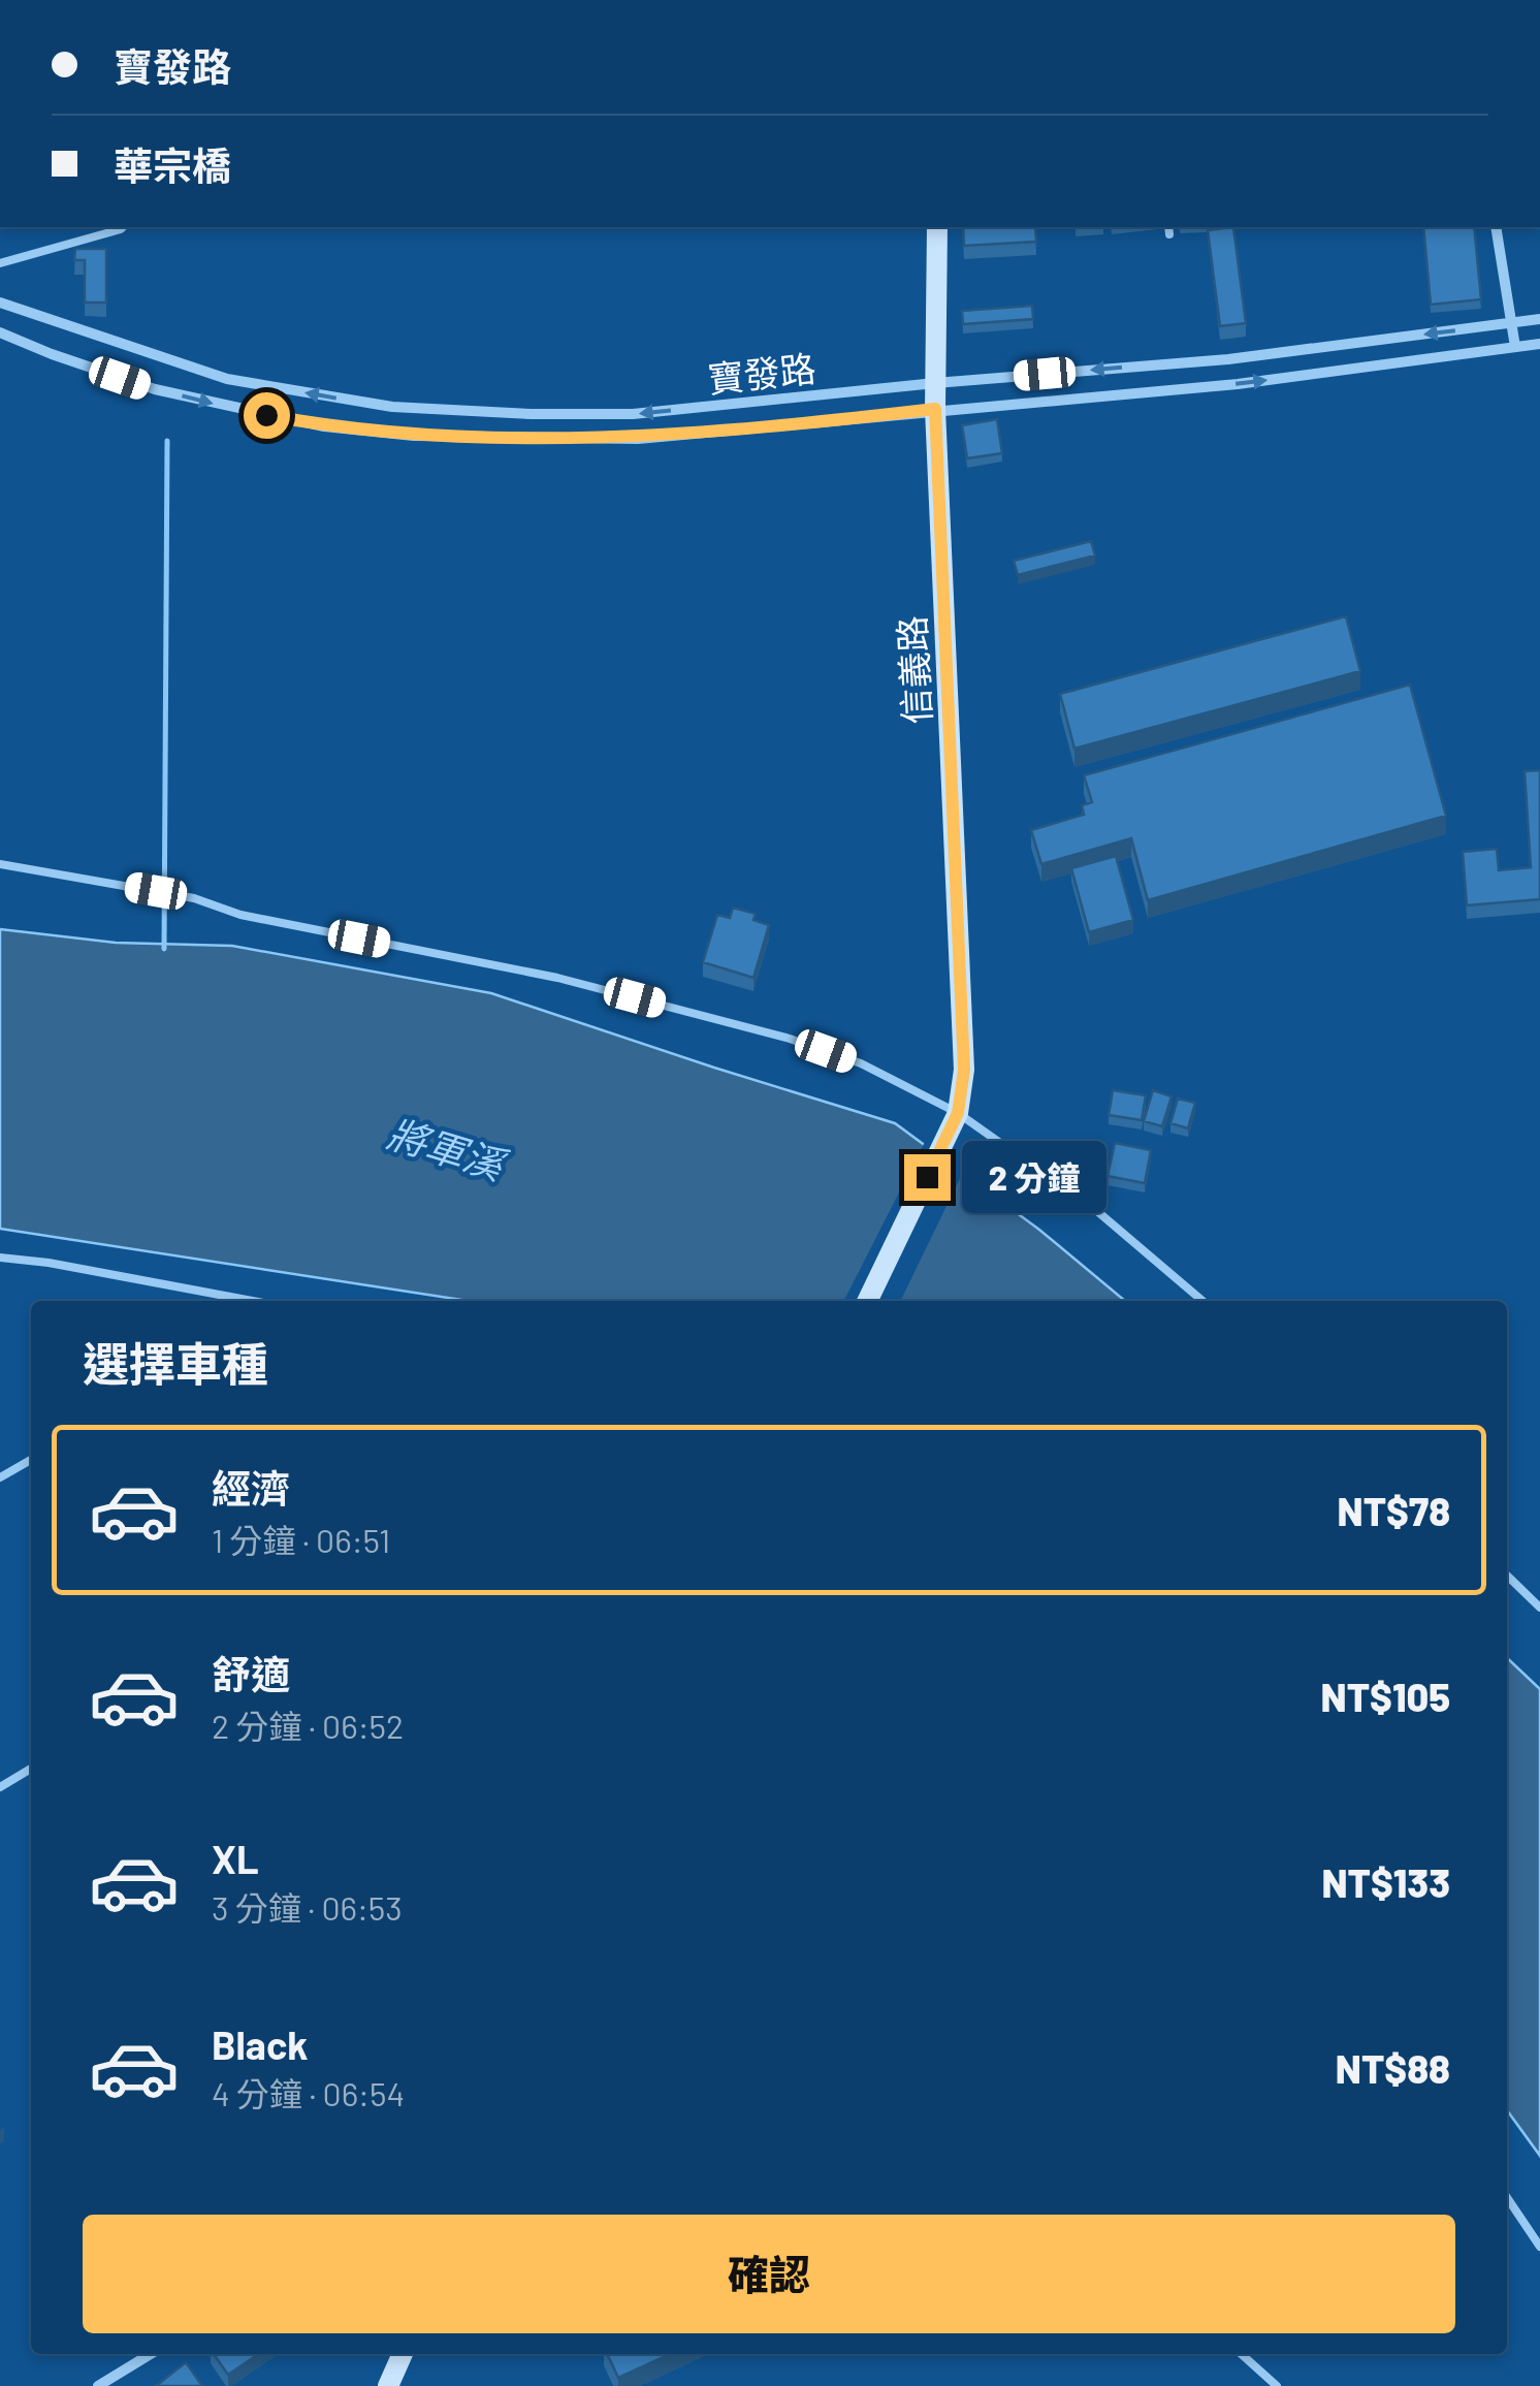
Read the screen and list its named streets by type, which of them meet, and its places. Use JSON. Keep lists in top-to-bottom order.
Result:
{
  "streets": {
    "street": ["寶發路", "信義路"]
  },
  "crossings": [
    ["寶發路", "信義路"]
  ],
  "water": ["將軍溪"],
  "page": {
    "banner": ["寶發路", "華宗橋"],
    "bubble": "2 分鐘",
    "heading": "選擇車種",
    "list": [
      {
        "name": "經濟",
        "note": "1 分鐘 · 06:51",
        "value": "NT$78"
      },
      {
        "name": "舒適",
        "note": "2 分鐘 · 06:52",
        "value": "NT$105"
      },
      {
        "name": "XL",
        "note": "3 分鐘 · 06:53",
        "value": "NT$133"
      },
      {
        "name": "Black",
        "note": "4 分鐘 · 06:54",
        "value": "NT$88"
      }
    ],
    "buttons": "確認"
  }
}
